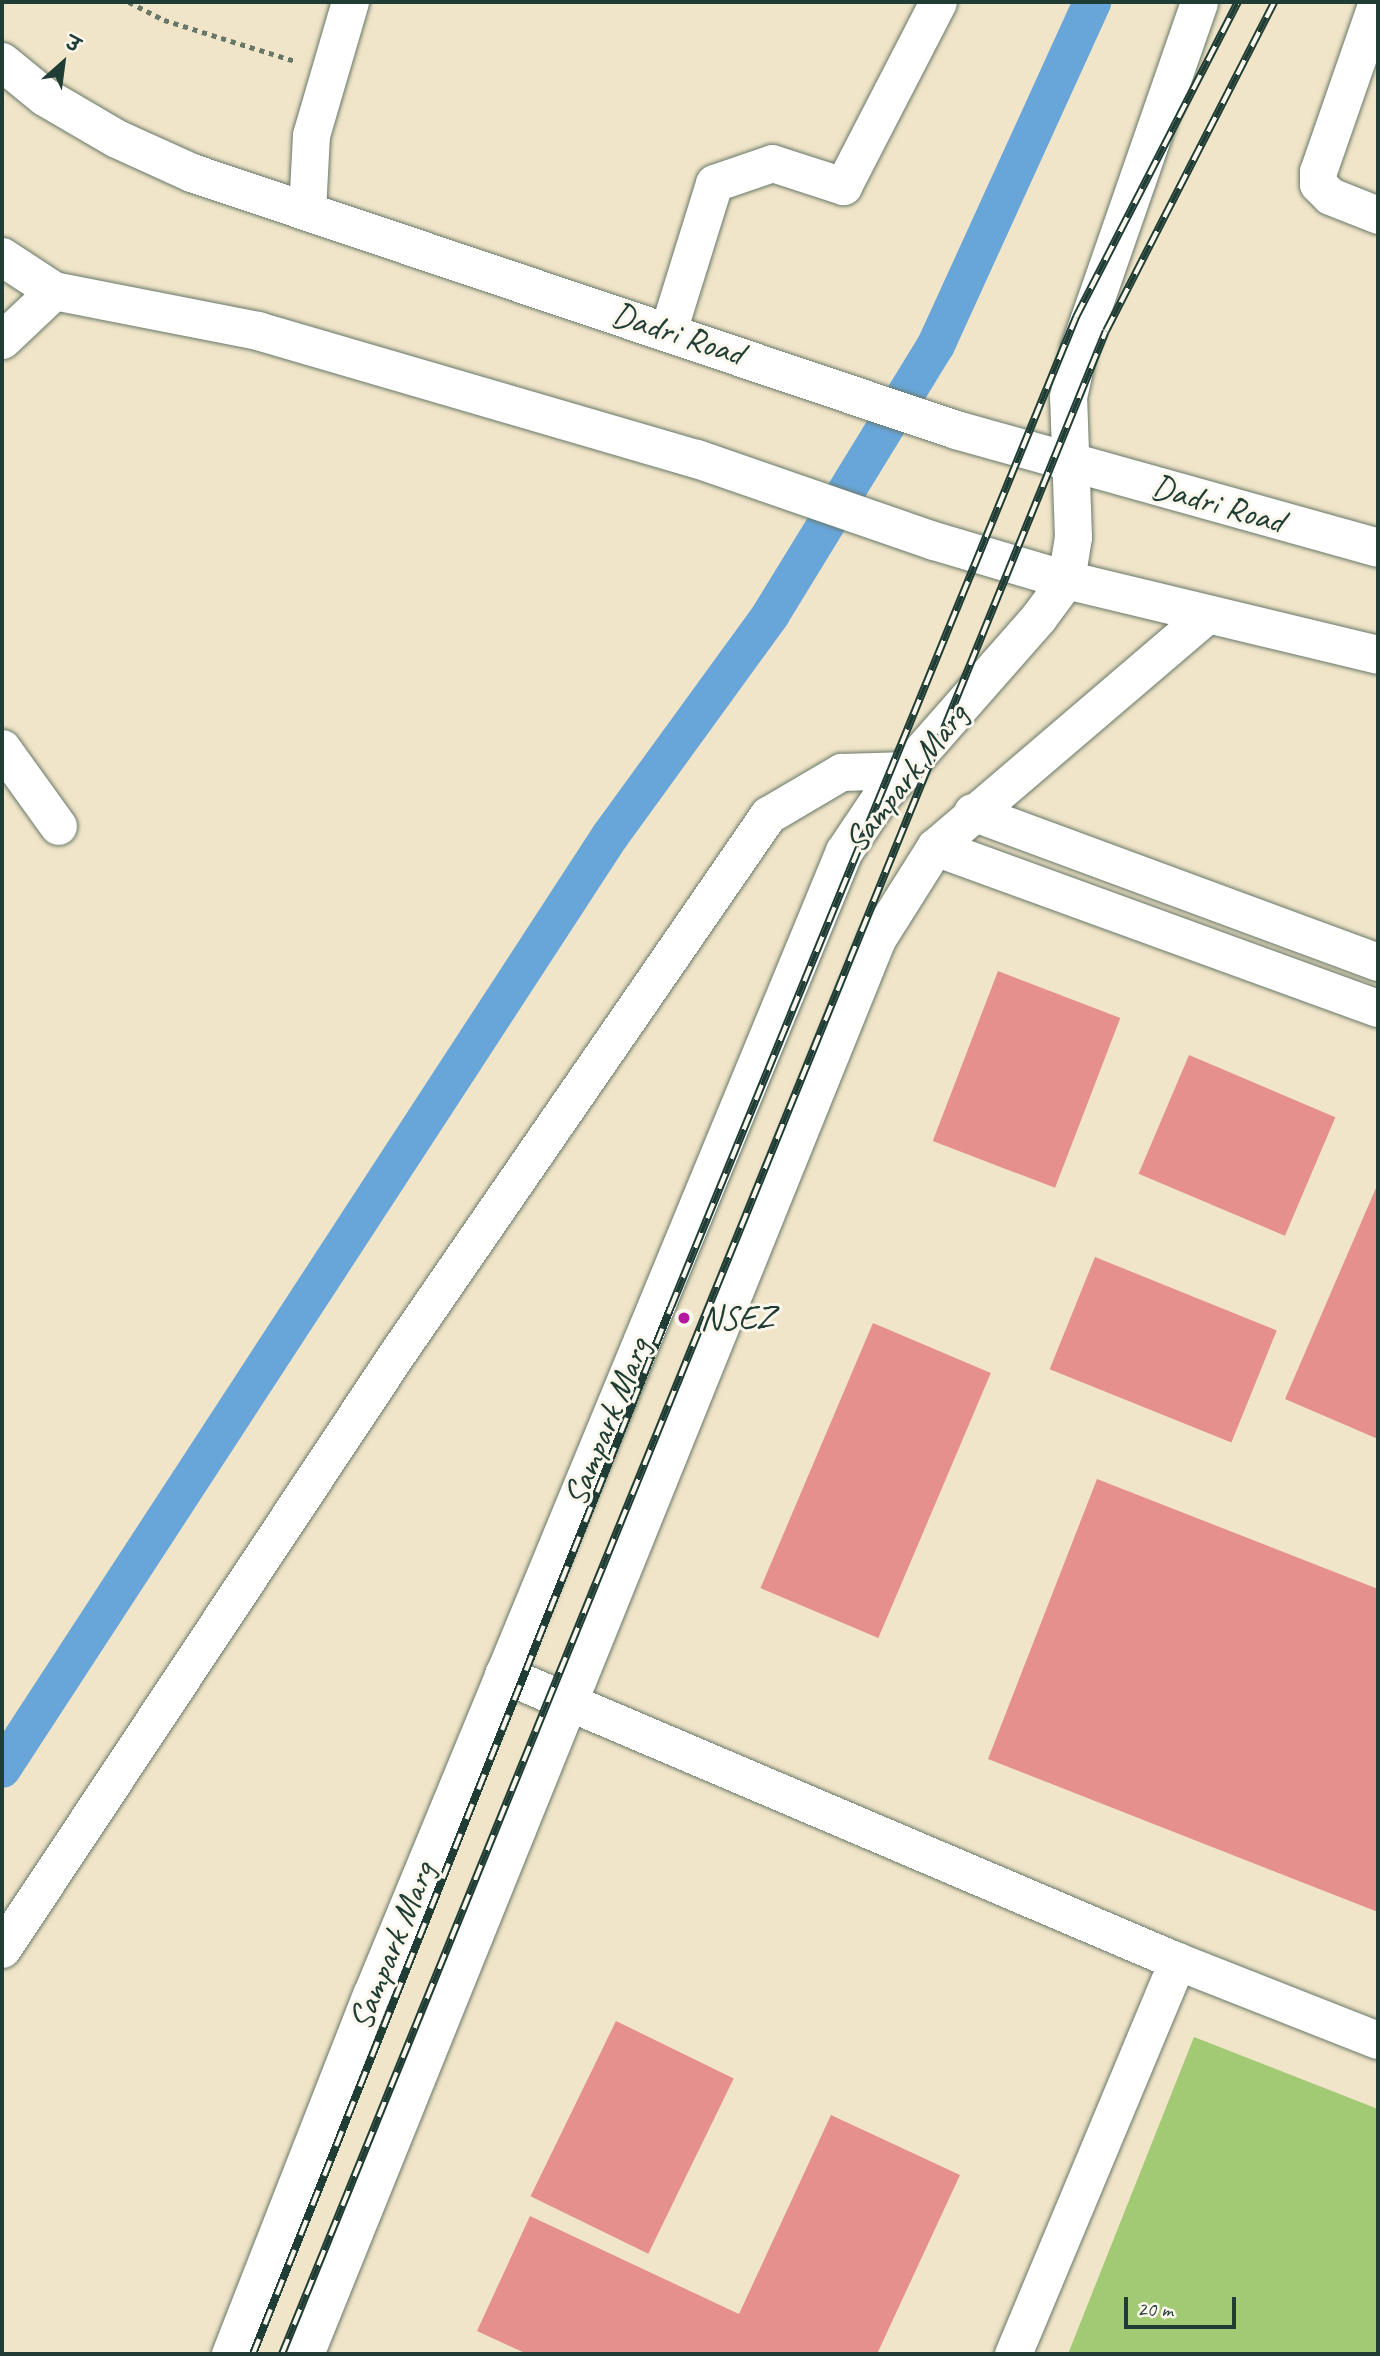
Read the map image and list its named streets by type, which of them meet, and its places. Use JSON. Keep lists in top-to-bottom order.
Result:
{
  "streets": {
    "main road": ["Dadri Road"],
    "street": ["Sampark Marg"]
  },
  "places": ["NSEZ"],
  "scale_bar": "20 m",
  "north": "top right"
}
